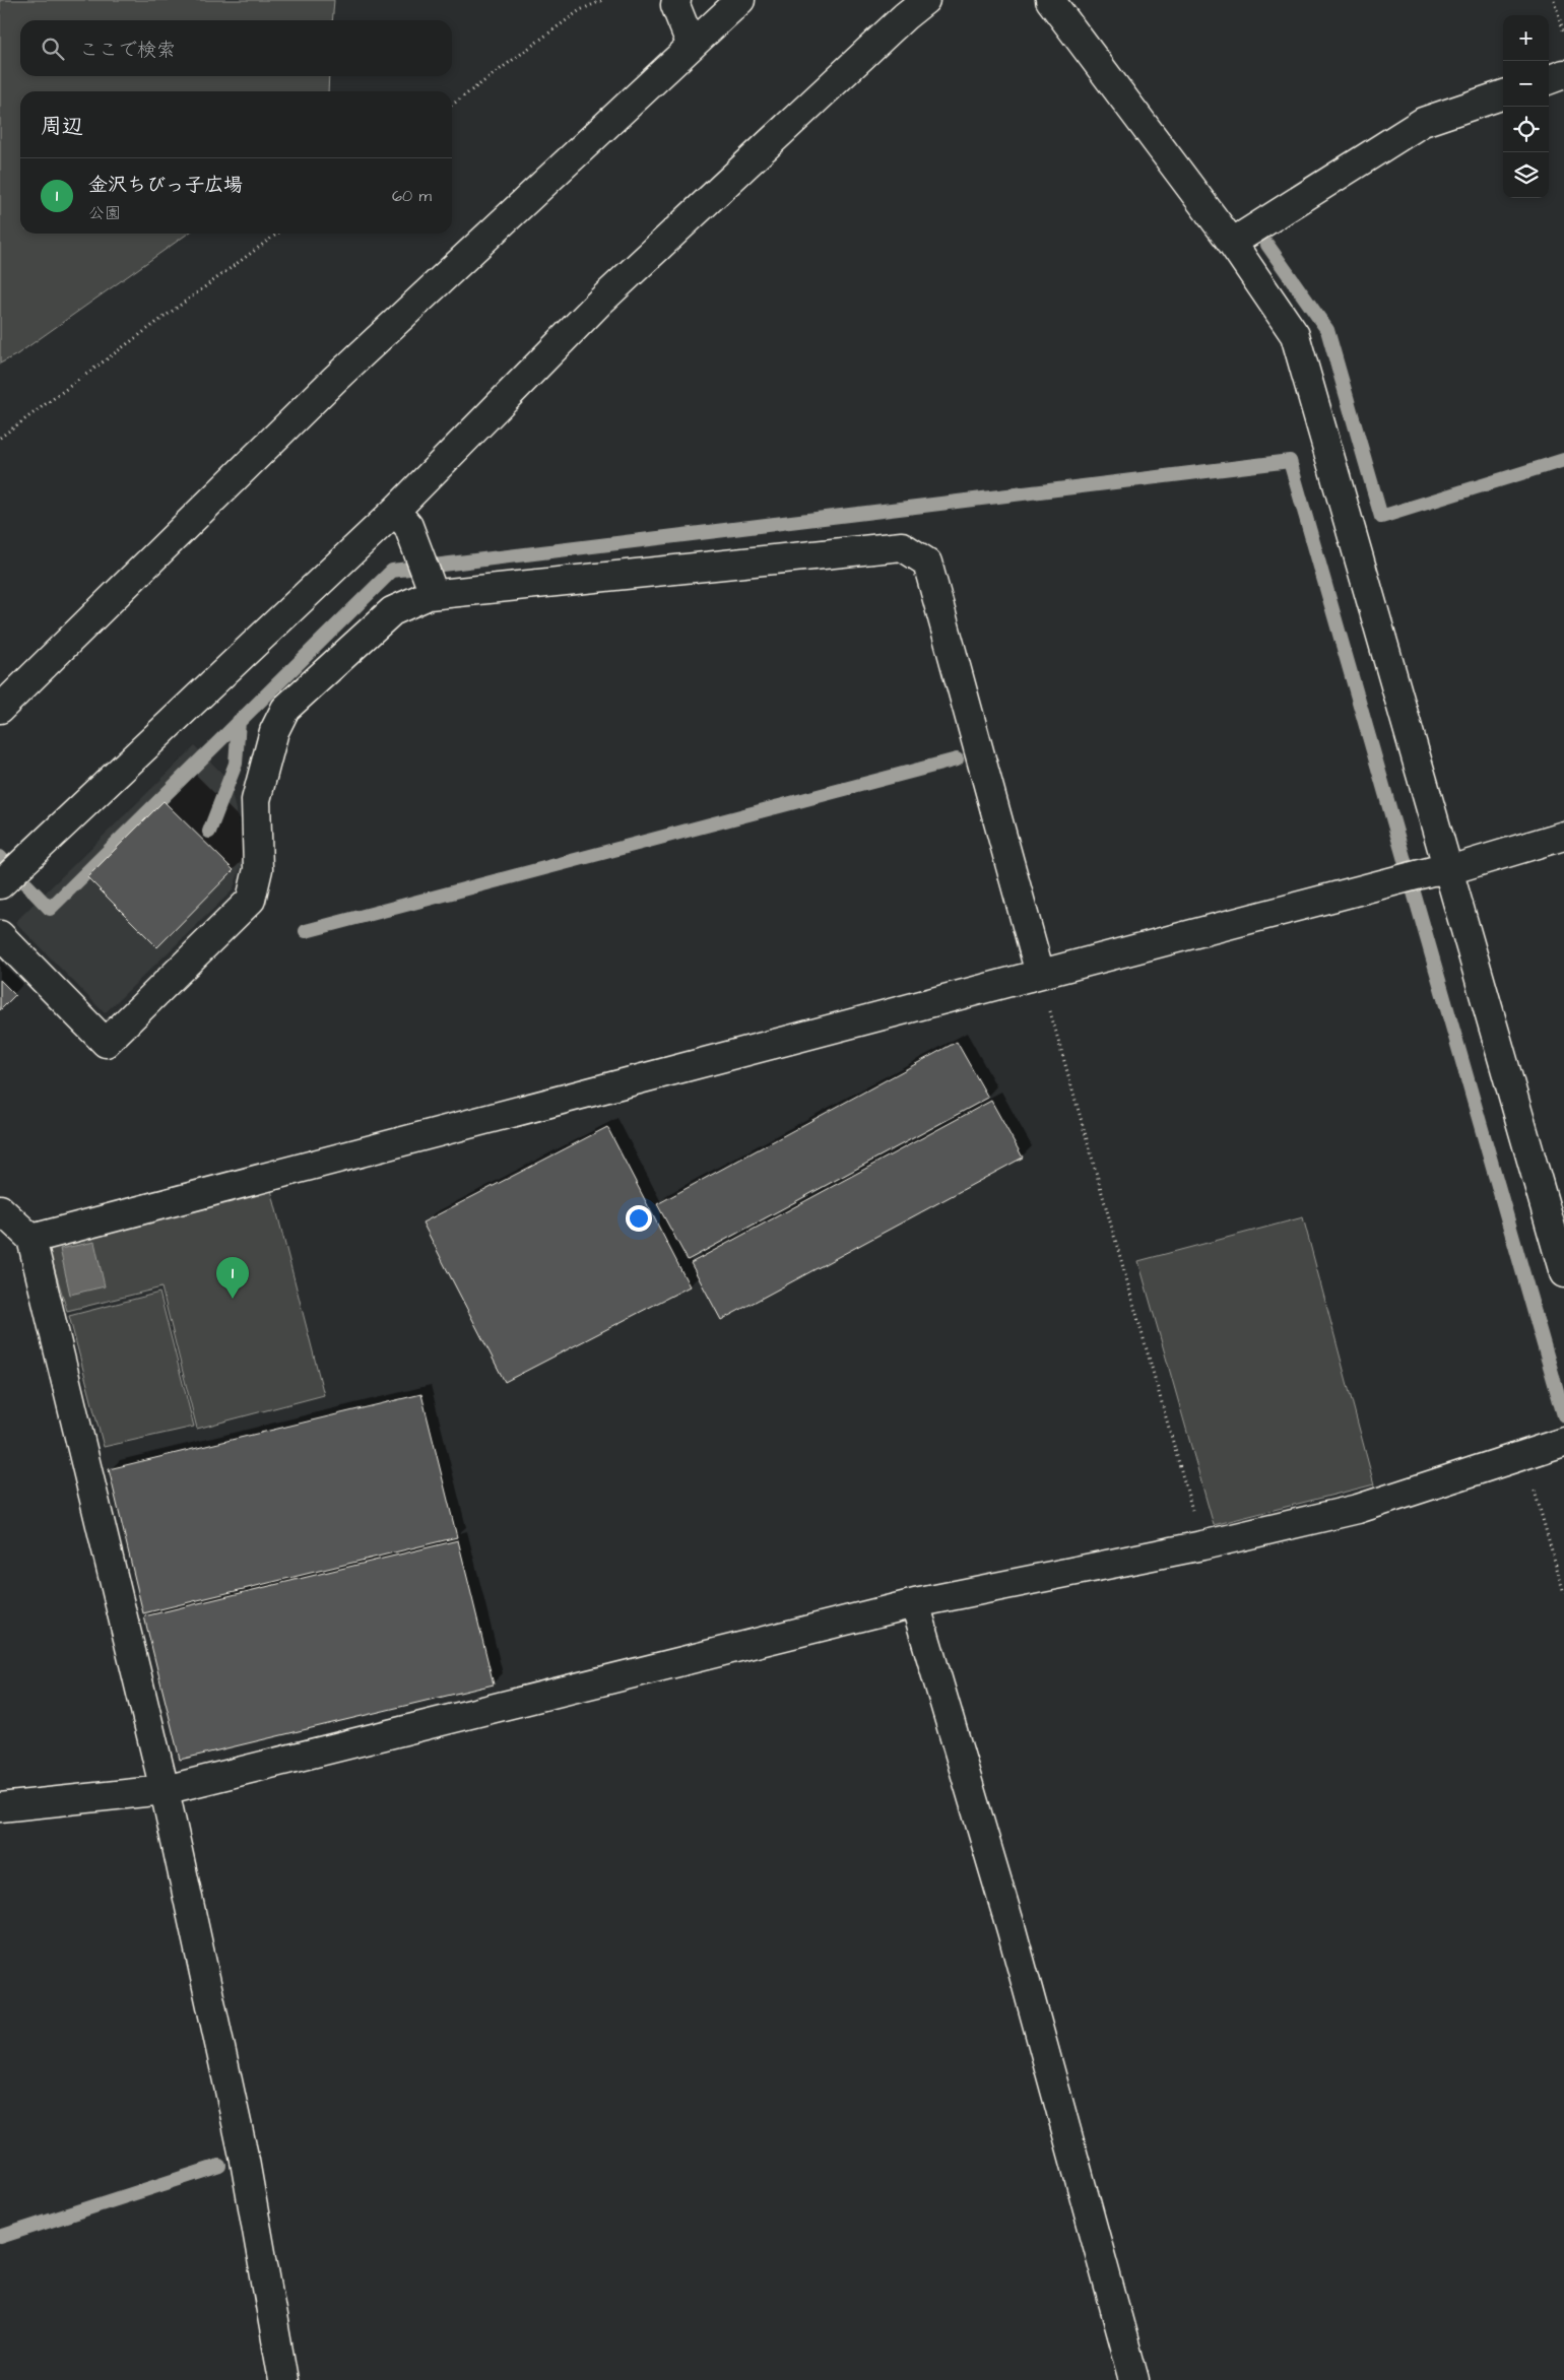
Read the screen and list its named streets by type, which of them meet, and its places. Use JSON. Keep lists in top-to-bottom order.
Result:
{
  "page": {
    "map_buttons": ["+", "−"],
    "search": "ここで検索",
    "heading": "周辺",
    "list": [
      {
        "mark": "1",
        "name": "金沢ちびっ子広場",
        "note": "公園",
        "value": "60 m"
      }
    ],
    "pins": "1"
  }
}
